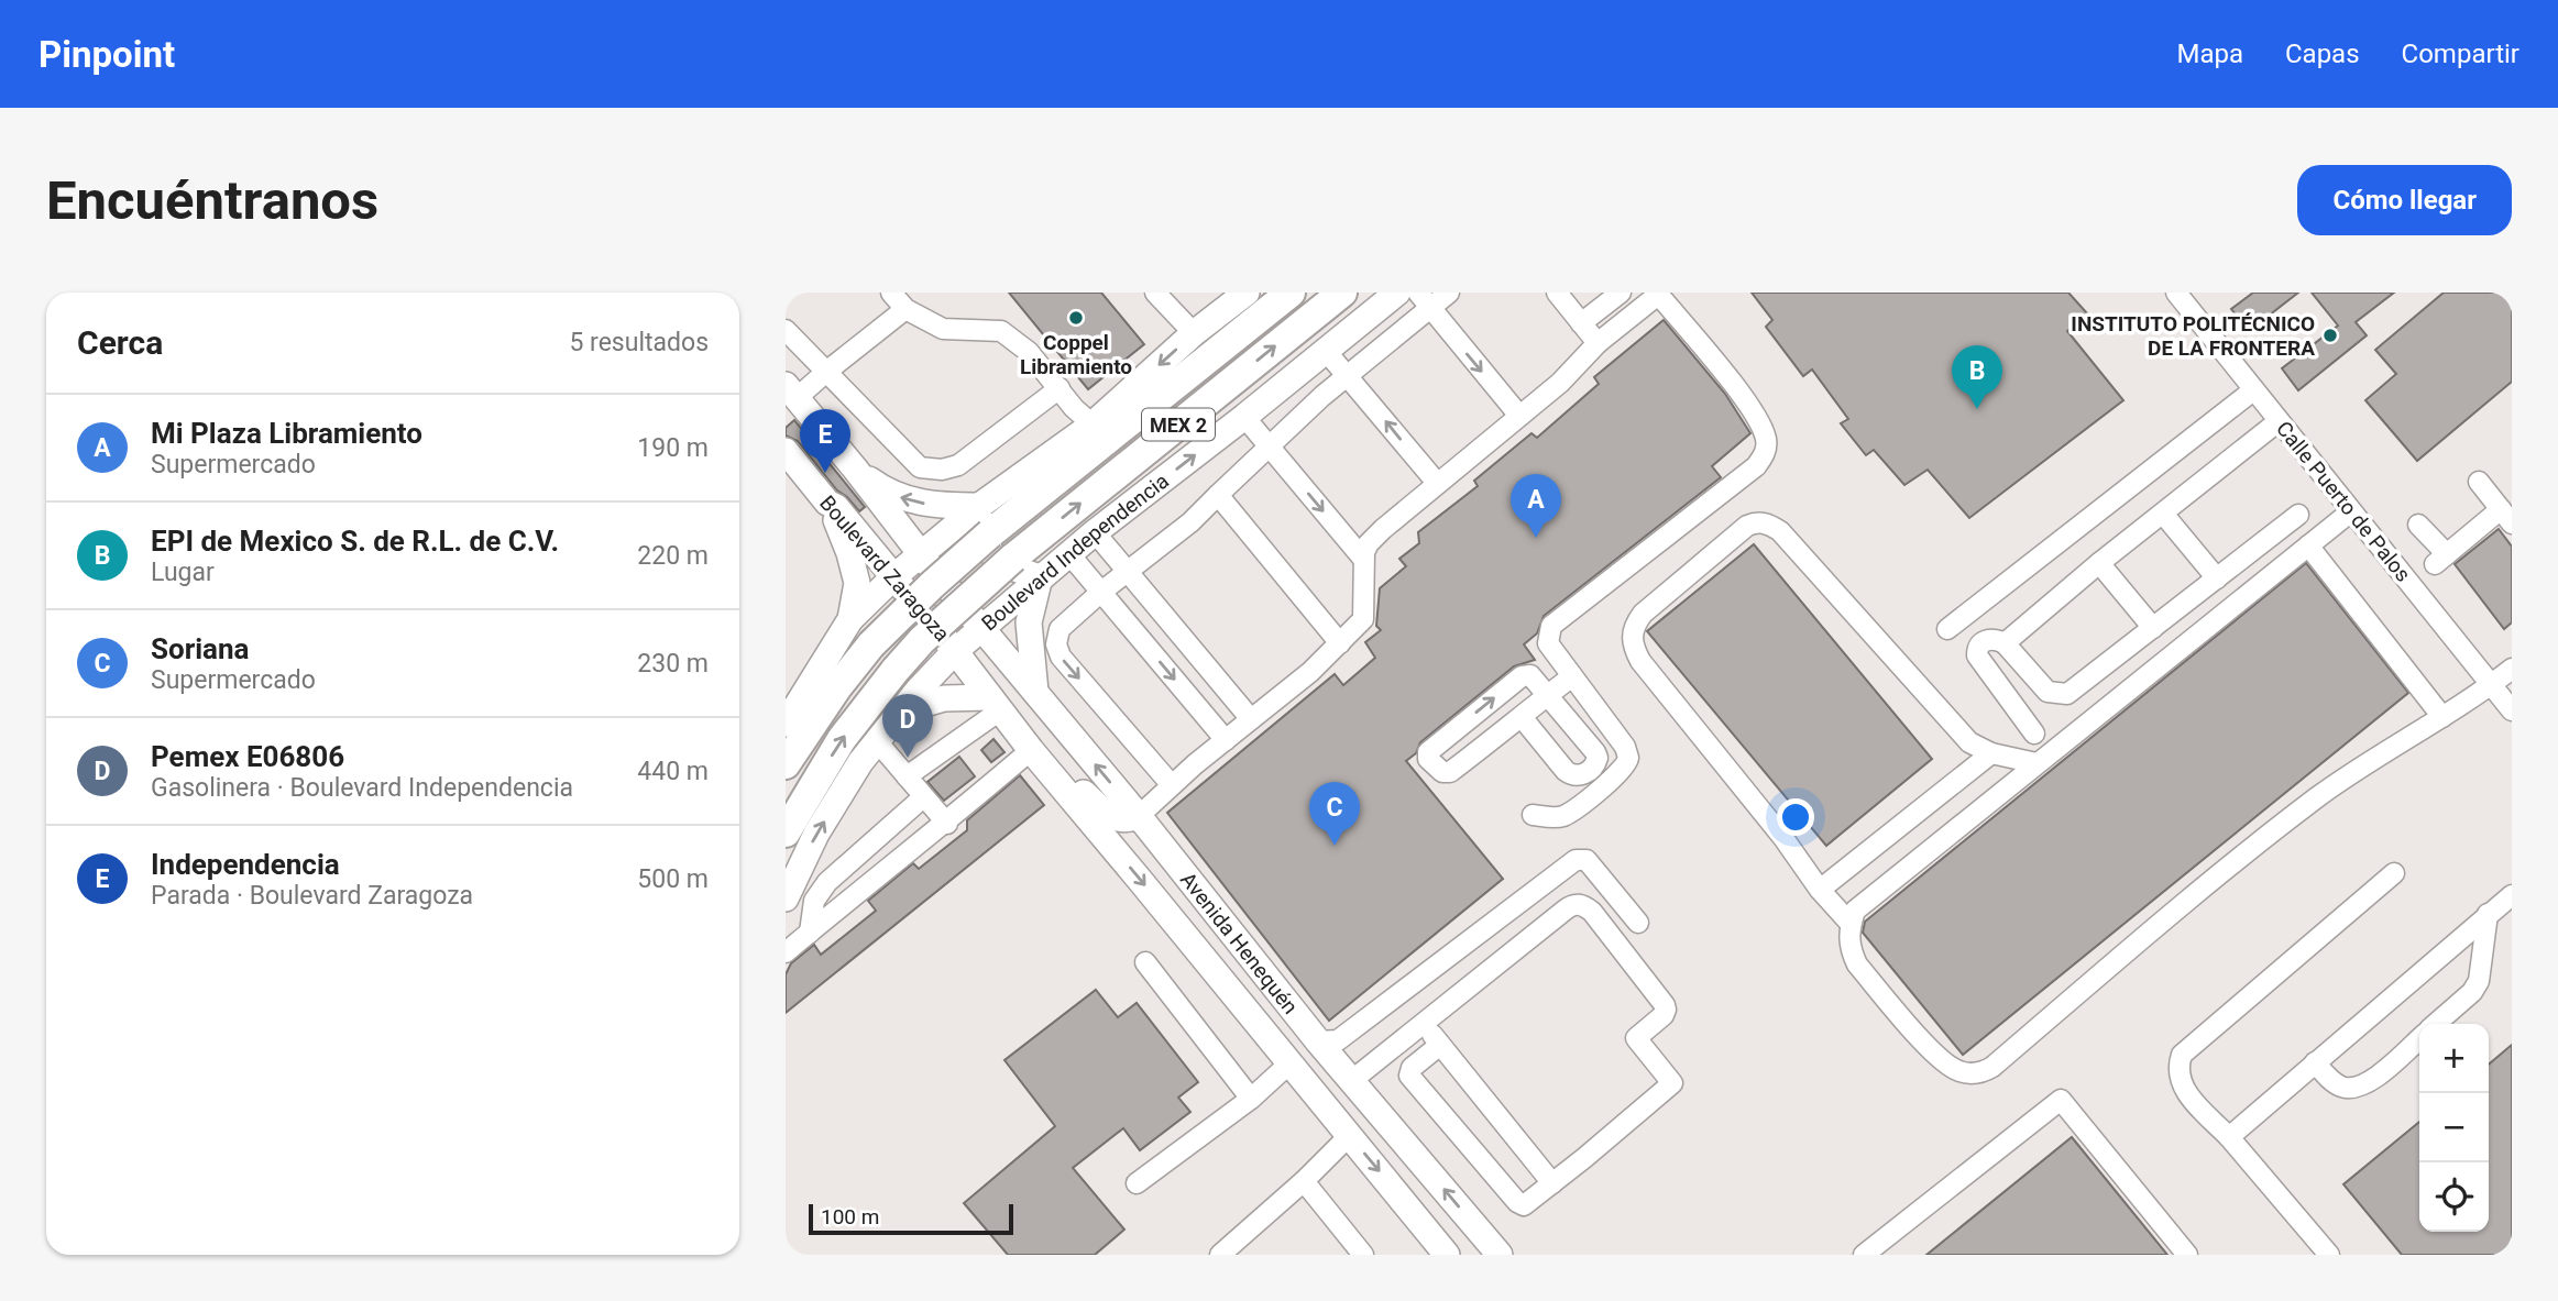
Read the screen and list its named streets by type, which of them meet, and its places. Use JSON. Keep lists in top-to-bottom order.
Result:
{
  "streets": {
    "highway": ["MEX 2"],
    "main road": ["Boulevard Independencia", "Boulevard Zaragoza", "Avenida Henequén"],
    "street": ["Calle Puerto de Palos"]
  },
  "crossings": [
    ["MEX 2", "Boulevard Zaragoza"],
    ["Boulevard Independencia", "Boulevard Zaragoza"],
    ["Boulevard Independencia", "Avenida Henequén"],
    ["Boulevard Zaragoza", "Avenida Henequén"]
  ],
  "places": ["Coppel Libramiento", "INSTITUTO POLITÉCNICO DE LA FRONTERA"],
  "scale_bar": "100 m",
  "page": {
    "header": "Pinpoint",
    "nav": ["Mapa", "Capas", "Compartir"],
    "buttons": "Cómo llegar",
    "title": "Encuéntranos",
    "heading": ["Cerca", "5 resultados"],
    "pins": [
      "B",
      "E",
      "A",
      "D",
      "C"
    ],
    "list": [
      {
        "mark": "A",
        "name": "Mi Plaza Libramiento",
        "note": "Supermercado",
        "value": "190 m"
      },
      {
        "mark": "B",
        "name": "EPI de Mexico S. de R.L. de C.V.",
        "note": "Lugar",
        "value": "220 m"
      },
      {
        "mark": "C",
        "name": "Soriana",
        "note": "Supermercado",
        "value": "230 m"
      },
      {
        "mark": "D",
        "name": "Pemex E06806",
        "note": "Gasolinera · Boulevard Independencia",
        "value": "440 m"
      },
      {
        "mark": "E",
        "name": "Independencia",
        "note": "Parada · Boulevard Zaragoza",
        "value": "500 m"
      }
    ],
    "map_buttons": ["+", "−"],
    "scale": "100 m"
  }
}
